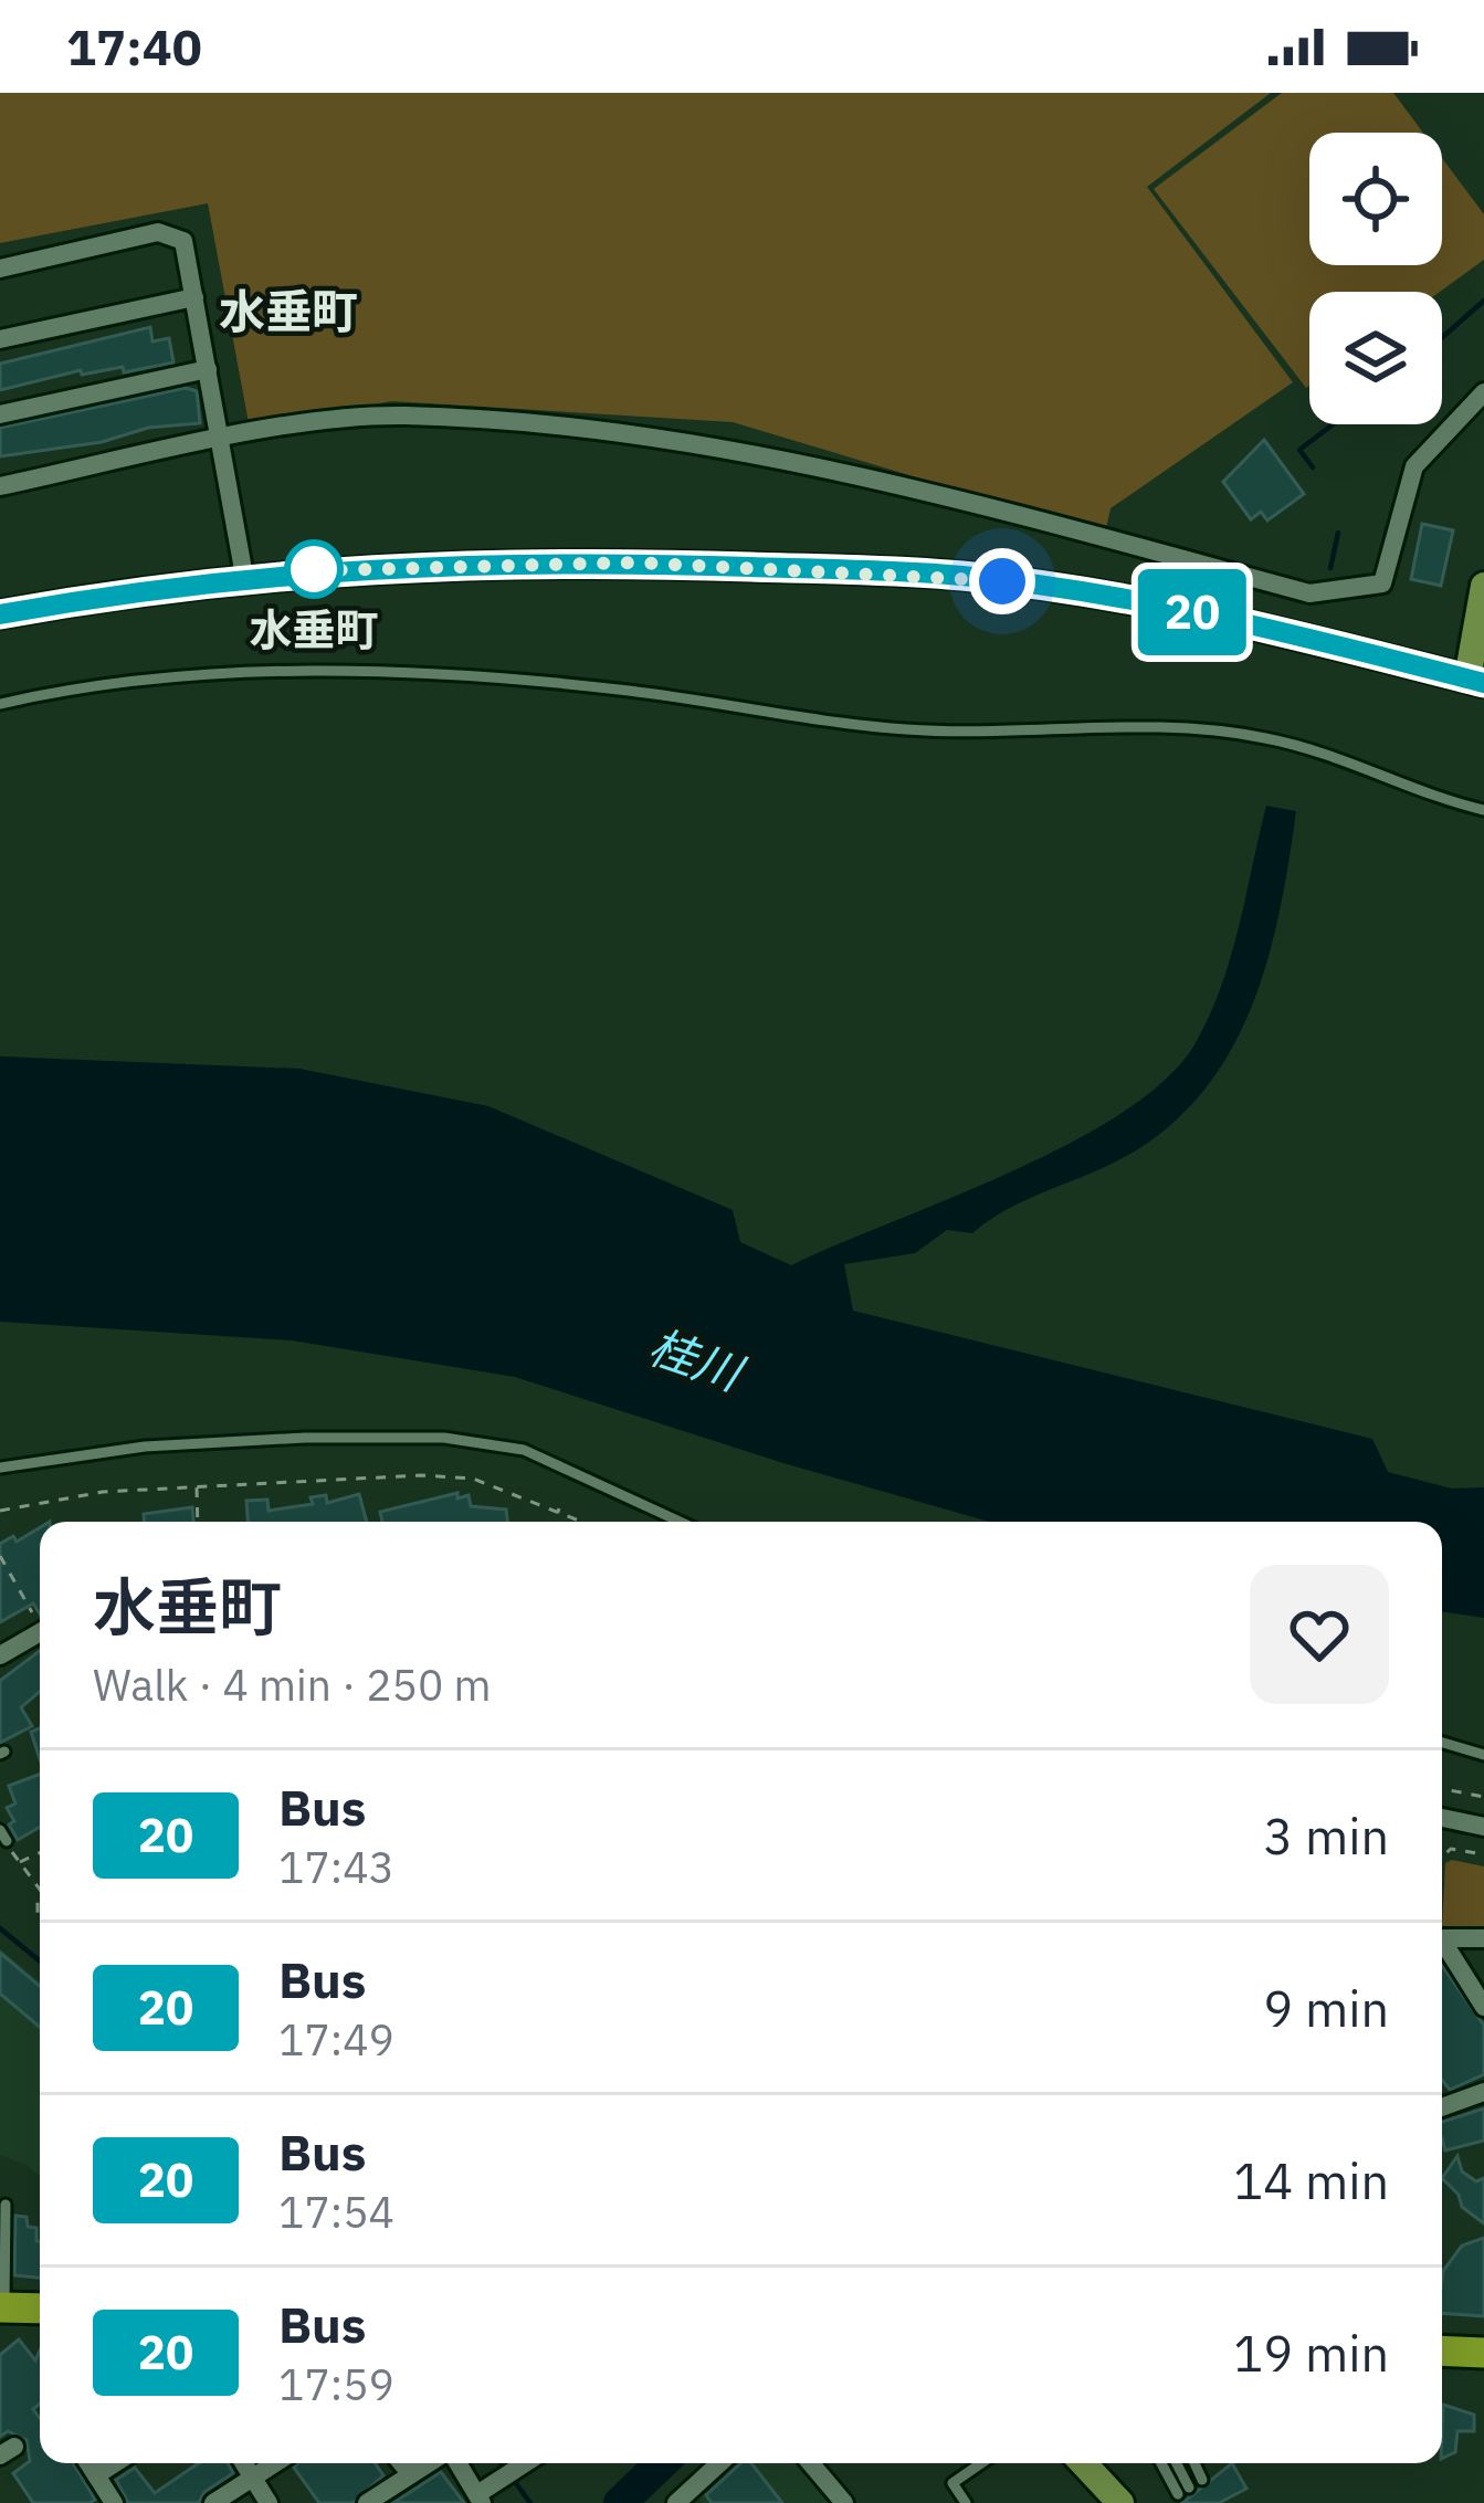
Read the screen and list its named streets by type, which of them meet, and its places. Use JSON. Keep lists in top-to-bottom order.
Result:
{
  "districts": ["水垂町"],
  "water": ["桂川"],
  "places": ["水垂町"],
  "lines": ["bus line 20"],
  "page": {
    "status": "17:40",
    "on_map": "20",
    "heading": ["水垂町", "Walk · 4 min · 250 m"],
    "list": [
      {
        "mark": "20",
        "name": "Bus",
        "note": "17:43",
        "value": "3 min"
      },
      {
        "mark": "20",
        "name": "Bus",
        "note": "17:49",
        "value": "9 min"
      },
      {
        "mark": "20",
        "name": "Bus",
        "note": "17:54",
        "value": "14 min"
      },
      {
        "mark": "20",
        "name": "Bus",
        "note": "17:59",
        "value": "19 min"
      }
    ]
  }
}
